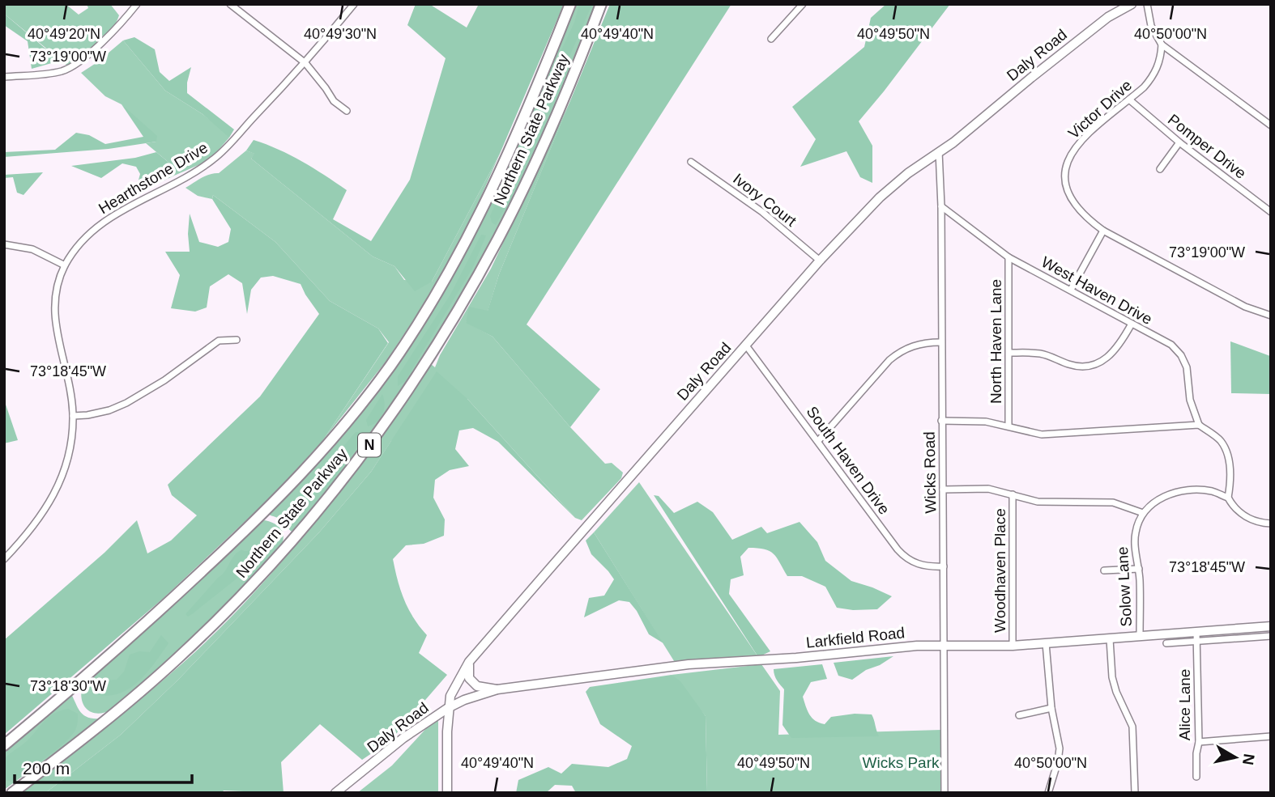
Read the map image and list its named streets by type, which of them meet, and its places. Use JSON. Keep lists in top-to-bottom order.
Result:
{
  "streets": {
    "highway": ["Northern State Parkway", "N"],
    "street": [
      "Daly Road",
      "Victor Drive",
      "Pomper Drive",
      "Hearthstone Drive",
      "Ivory Court",
      "West Haven Drive",
      "North Haven Lane",
      "South Haven Drive",
      "Wicks Road",
      "Woodhaven Place",
      "Solow Lane",
      "Larkfield Road",
      "Alice Lane"
    ]
  },
  "crossings": [
    ["Daly Road", "Ivory Court"],
    ["Daly Road", "South Haven Drive"],
    ["Daly Road", "Wicks Road"],
    ["Daly Road", "Larkfield Road"],
    ["Victor Drive", "Pomper Drive"],
    ["West Haven Drive", "North Haven Lane"],
    ["West Haven Drive", "Wicks Road"],
    ["South Haven Drive", "Wicks Road"],
    ["Wicks Road", "Larkfield Road"],
    ["Woodhaven Place", "Larkfield Road"],
    ["Solow Lane", "Larkfield Road"],
    ["Larkfield Road", "Alice Lane"]
  ],
  "parks": ["Wicks Park"],
  "scale_bar": "200 m",
  "north": "right",
  "coordinates": [
    "40°49'20\"N",
    "40°49'30\"N",
    "40°49'40\"N",
    "40°49'50\"N",
    "40°50'00\"N",
    "73°19'00\"W",
    "73°18'45\"W",
    "73°18'30\"W"
  ]
}
